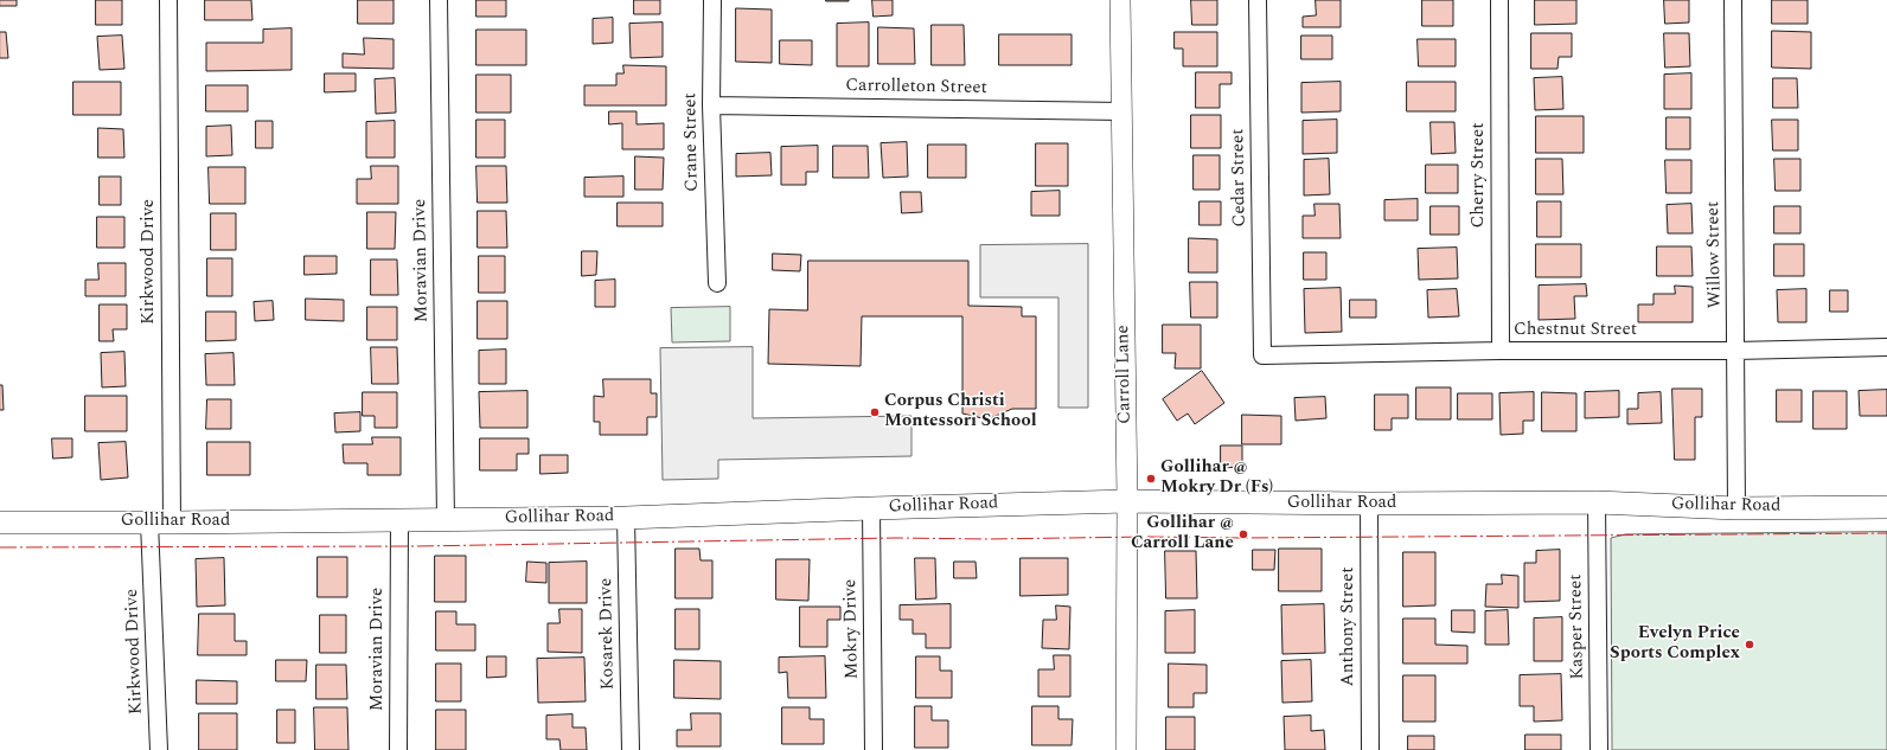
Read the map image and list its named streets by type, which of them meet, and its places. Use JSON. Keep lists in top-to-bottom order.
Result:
{
  "streets": {
    "main road": ["Gollihar Road"],
    "street": [
      "Carrolleton Street",
      "Crane Street",
      "Cherry Street",
      "Cedar Street",
      "Willow Street",
      "Moravian Drive",
      "Kirkwood Drive",
      "Chestnut Street",
      "Carroll Lane",
      "Anthony Street",
      "Kasper Street",
      "Mokry Drive",
      "Kosarek Drive"
    ]
  },
  "crossings": [
    ["Carrolleton Street", "Crane Street"],
    ["Carrolleton Street", "Carroll Lane"],
    ["Cherry Street", "Chestnut Street"],
    ["Cedar Street", "Chestnut Street"],
    ["Willow Street", "Chestnut Street"],
    ["Willow Street", "Gollihar Road"],
    ["Moravian Drive", "Gollihar Road"],
    ["Kirkwood Drive", "Gollihar Road"],
    ["Carroll Lane", "Gollihar Road"],
    ["Gollihar Road", "Anthony Street"],
    ["Gollihar Road", "Kasper Street"],
    ["Gollihar Road", "Mokry Drive"],
    ["Gollihar Road", "Kosarek Drive"]
  ],
  "places": [
    "Corpus Christi Montessori School",
    "Gollihar @ Mokry Dr (Fs)",
    "Gollihar @ Carroll Lane",
    "Evelyn Price Sports Complex"
  ]
}
